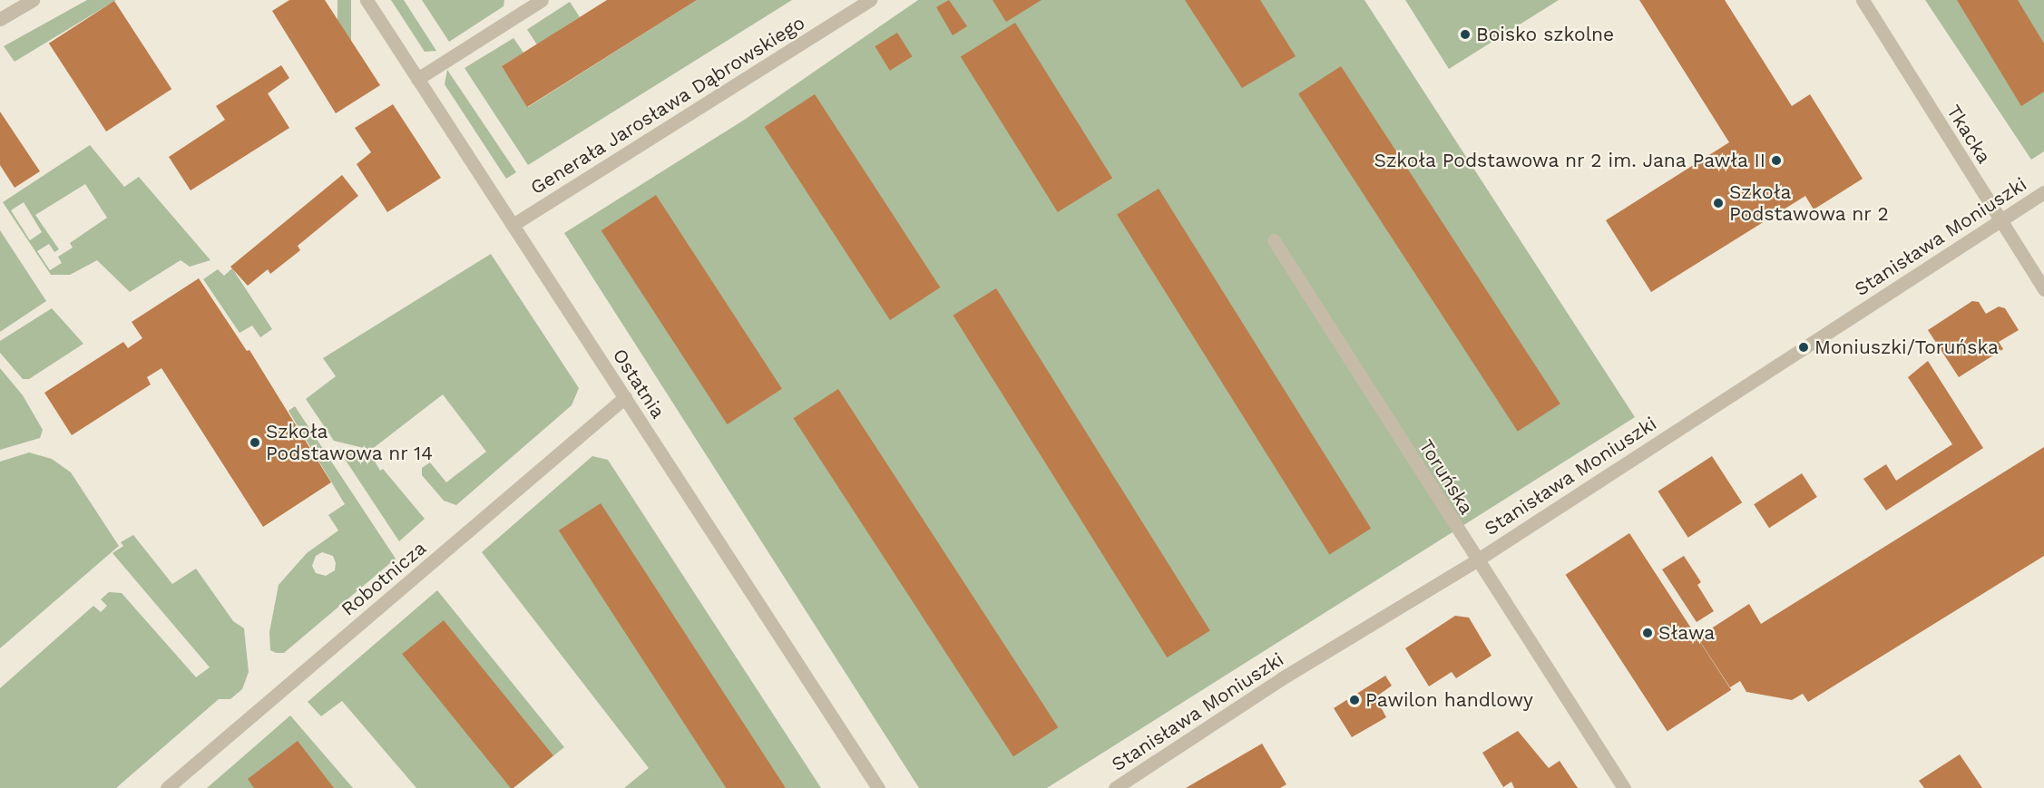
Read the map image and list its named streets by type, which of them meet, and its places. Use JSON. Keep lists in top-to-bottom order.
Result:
{
  "streets": {
    "street": [
      "Generała Jarosława Dąbrowskiego",
      "Tkacka",
      "Stanisława Moniuszki",
      "Ostatnia",
      "Toruńska",
      "Robotnicza"
    ]
  },
  "crossings": [
    ["Generała Jarosława Dąbrowskiego", "Ostatnia"],
    ["Tkacka", "Stanisława Moniuszki"],
    ["Stanisława Moniuszki", "Toruńska"],
    ["Ostatnia", "Robotnicza"]
  ],
  "places": [
    "Boisko szkolne",
    "Szkoła Podstawowa nr 2 im. Jana Pawła II",
    "Szkoła Podstawowa nr 2",
    "Moniuszki/Toruńska",
    "Szkoła Podstawowa nr 14",
    "Sława",
    "Pawilon handlowy"
  ]
}
